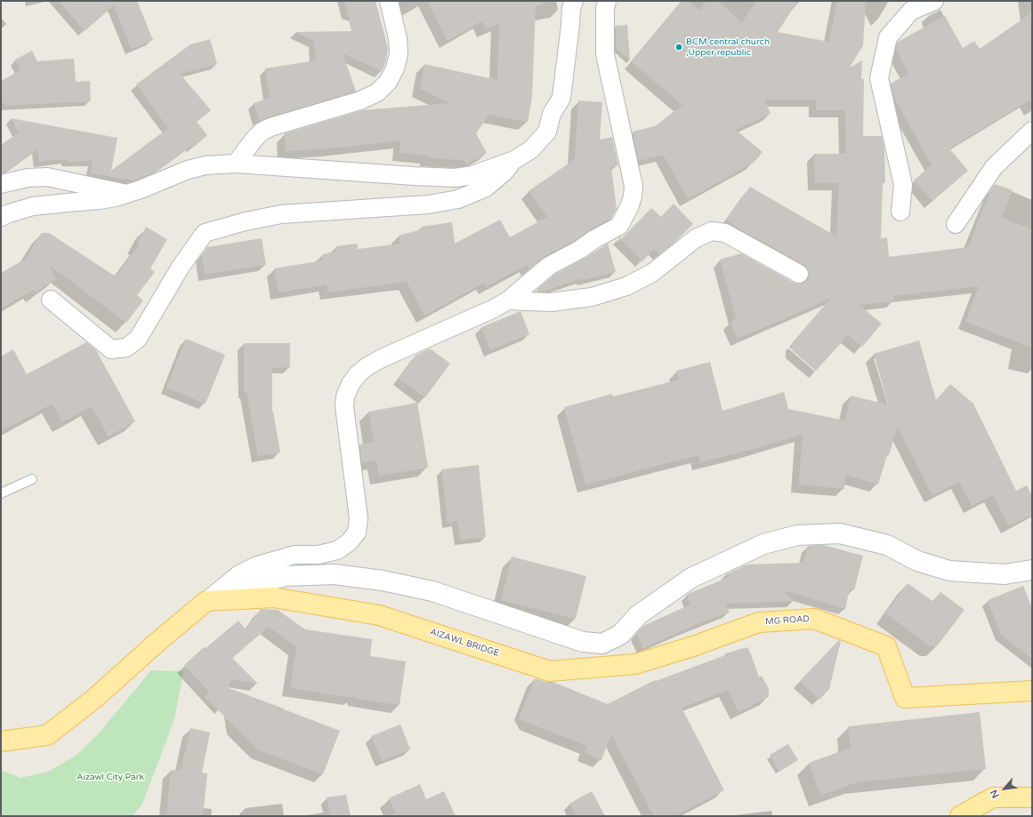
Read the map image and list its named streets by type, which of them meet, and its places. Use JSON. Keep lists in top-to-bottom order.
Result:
{
  "streets": {
    "main road": ["MG ROAD", "AIZAWL BRIDGE"]
  },
  "crossings": [
    ["MG ROAD", "AIZAWL BRIDGE"]
  ],
  "parks": ["Aizawl City Park"],
  "places": ["BCM central church ,Upper republic"],
  "north": "bottom left"
}
